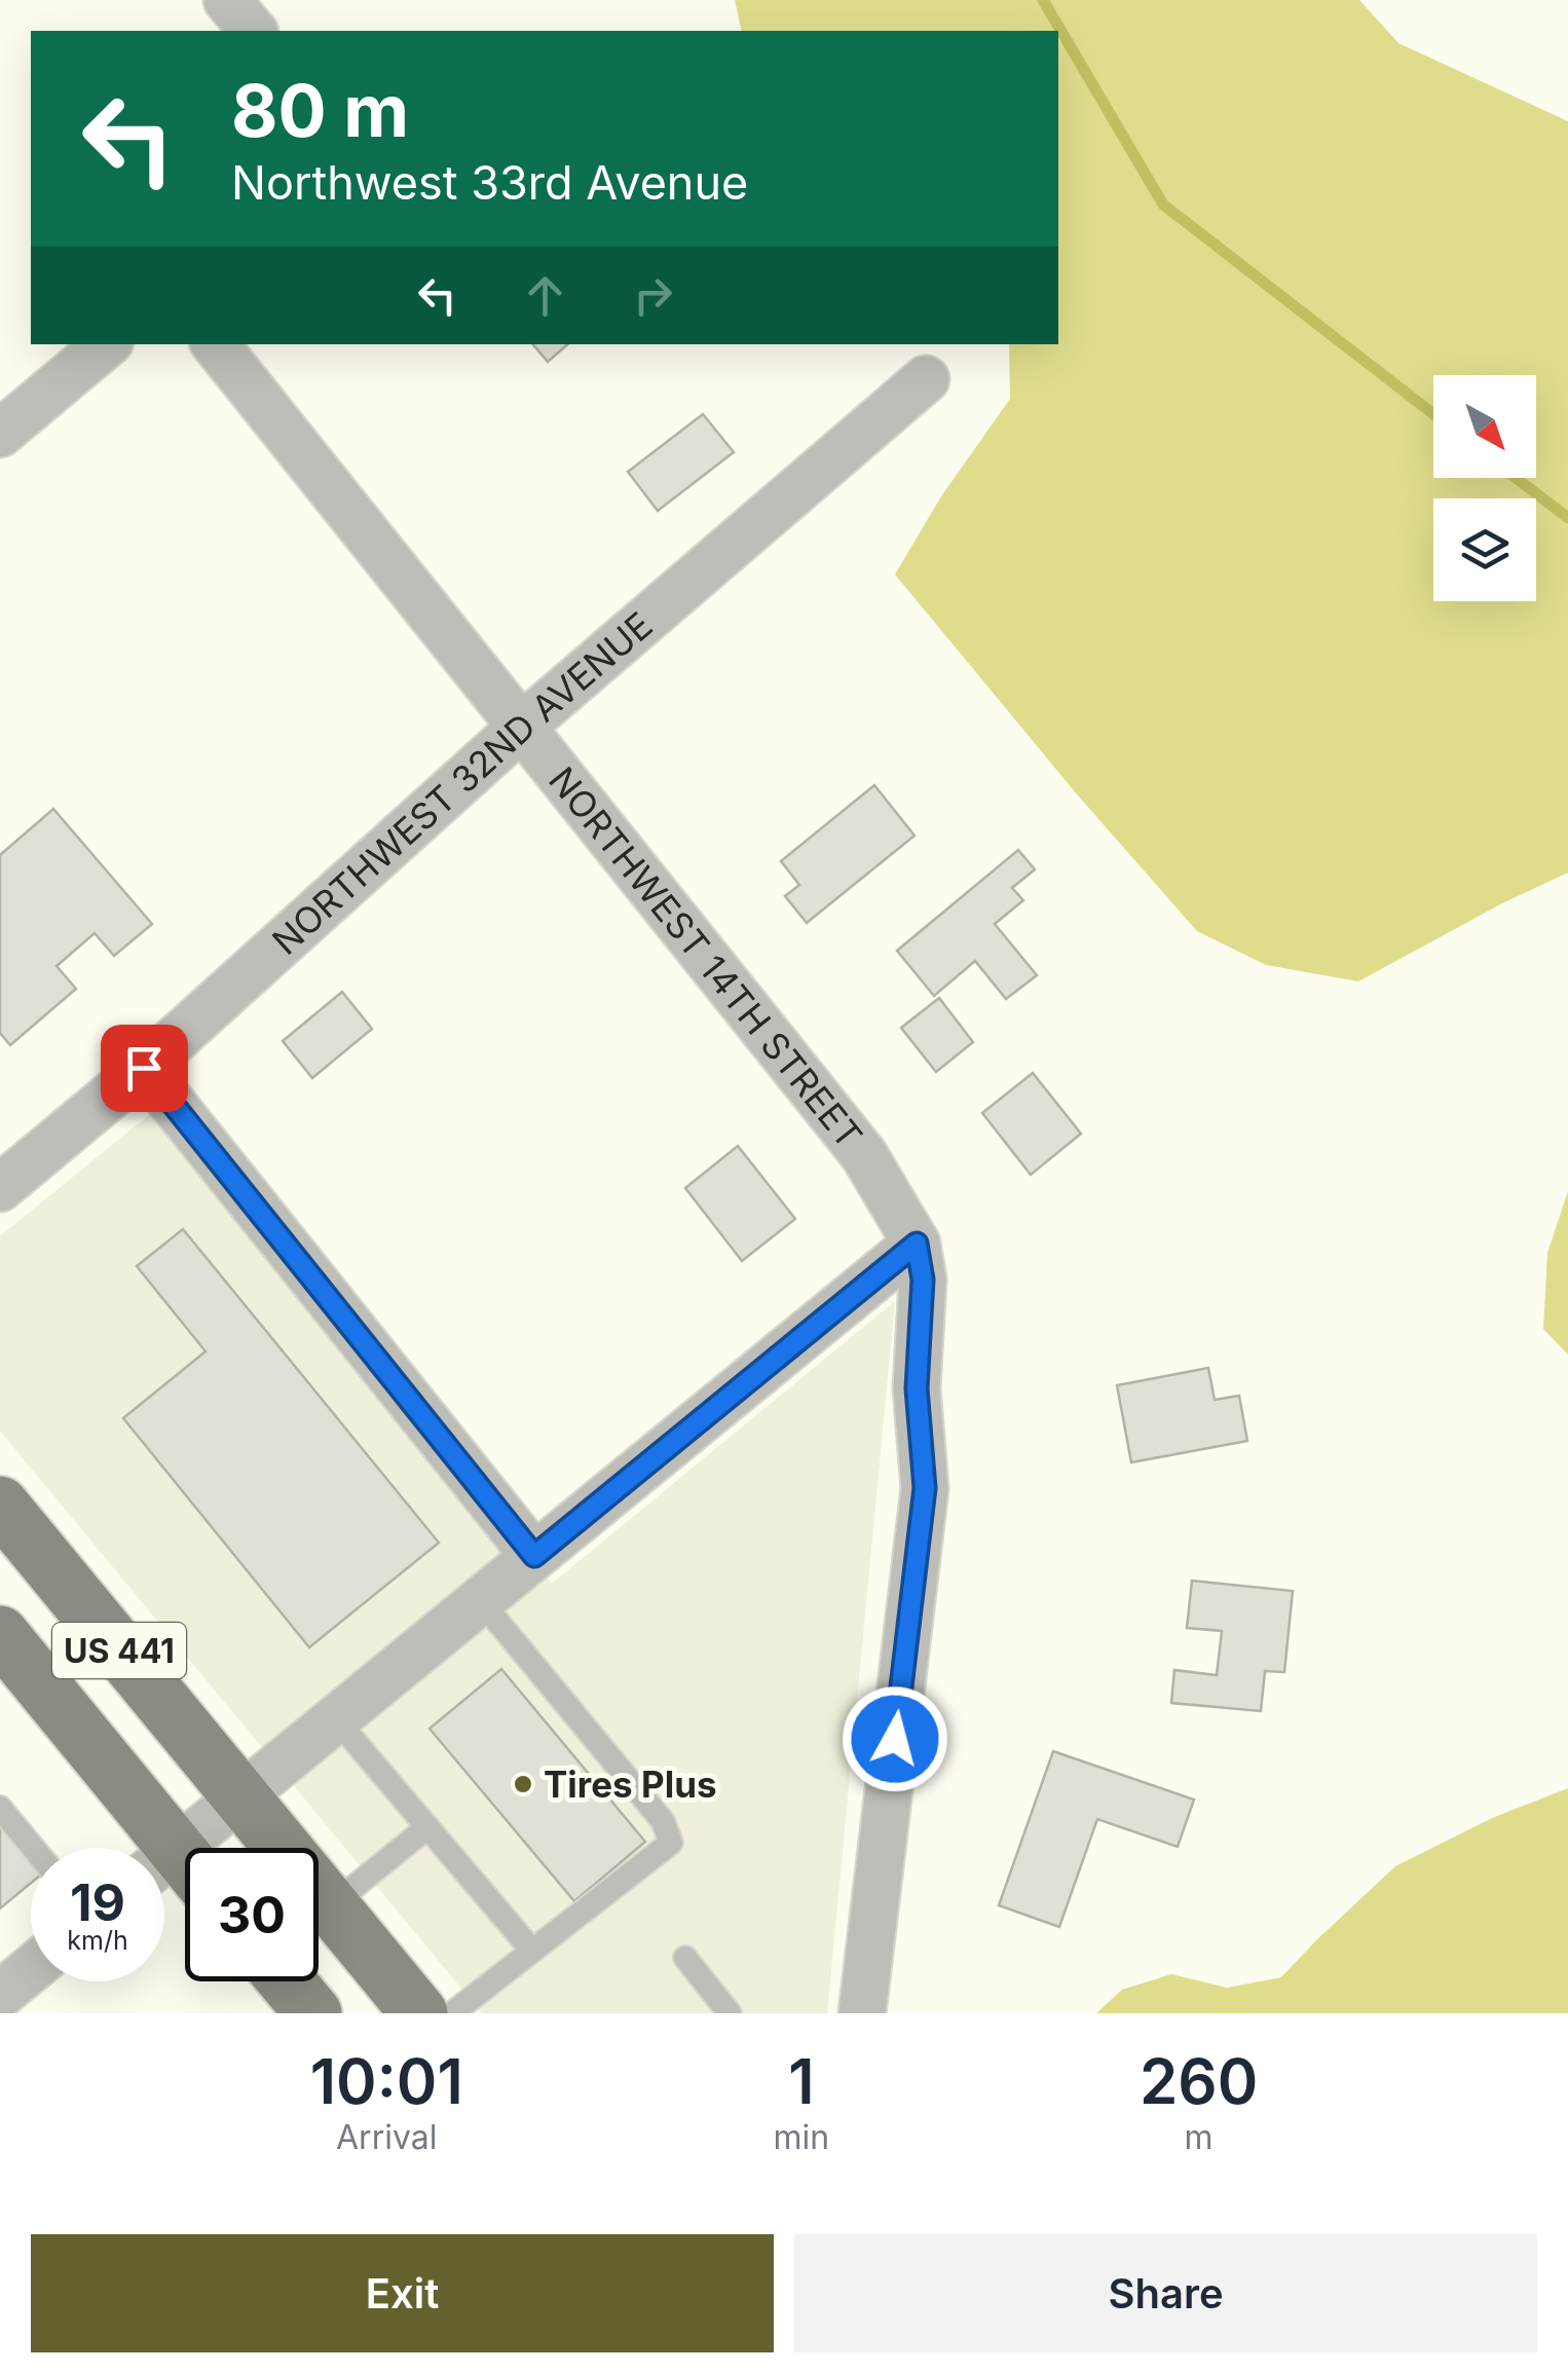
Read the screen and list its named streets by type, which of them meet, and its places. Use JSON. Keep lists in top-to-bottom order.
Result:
{
  "streets": {
    "main road": ["US 441"],
    "street": ["NORTHWEST 32ND AVENUE", "NORTHWEST 14TH STREET"]
  },
  "crossings": [
    ["NORTHWEST 32ND AVENUE", "NORTHWEST 14TH STREET"]
  ],
  "places": ["Tires Plus"],
  "north": "bottom right",
  "page": {
    "turn": ["80 m", "Northwest 33rd Avenue"],
    "speed": "19 km/h",
    "limit": "30",
    "eta": [
      "10:01",
      "Arrival",
      "1",
      "min",
      "260",
      "m"
    ],
    "buttons": ["Exit", "Share"]
  }
}
